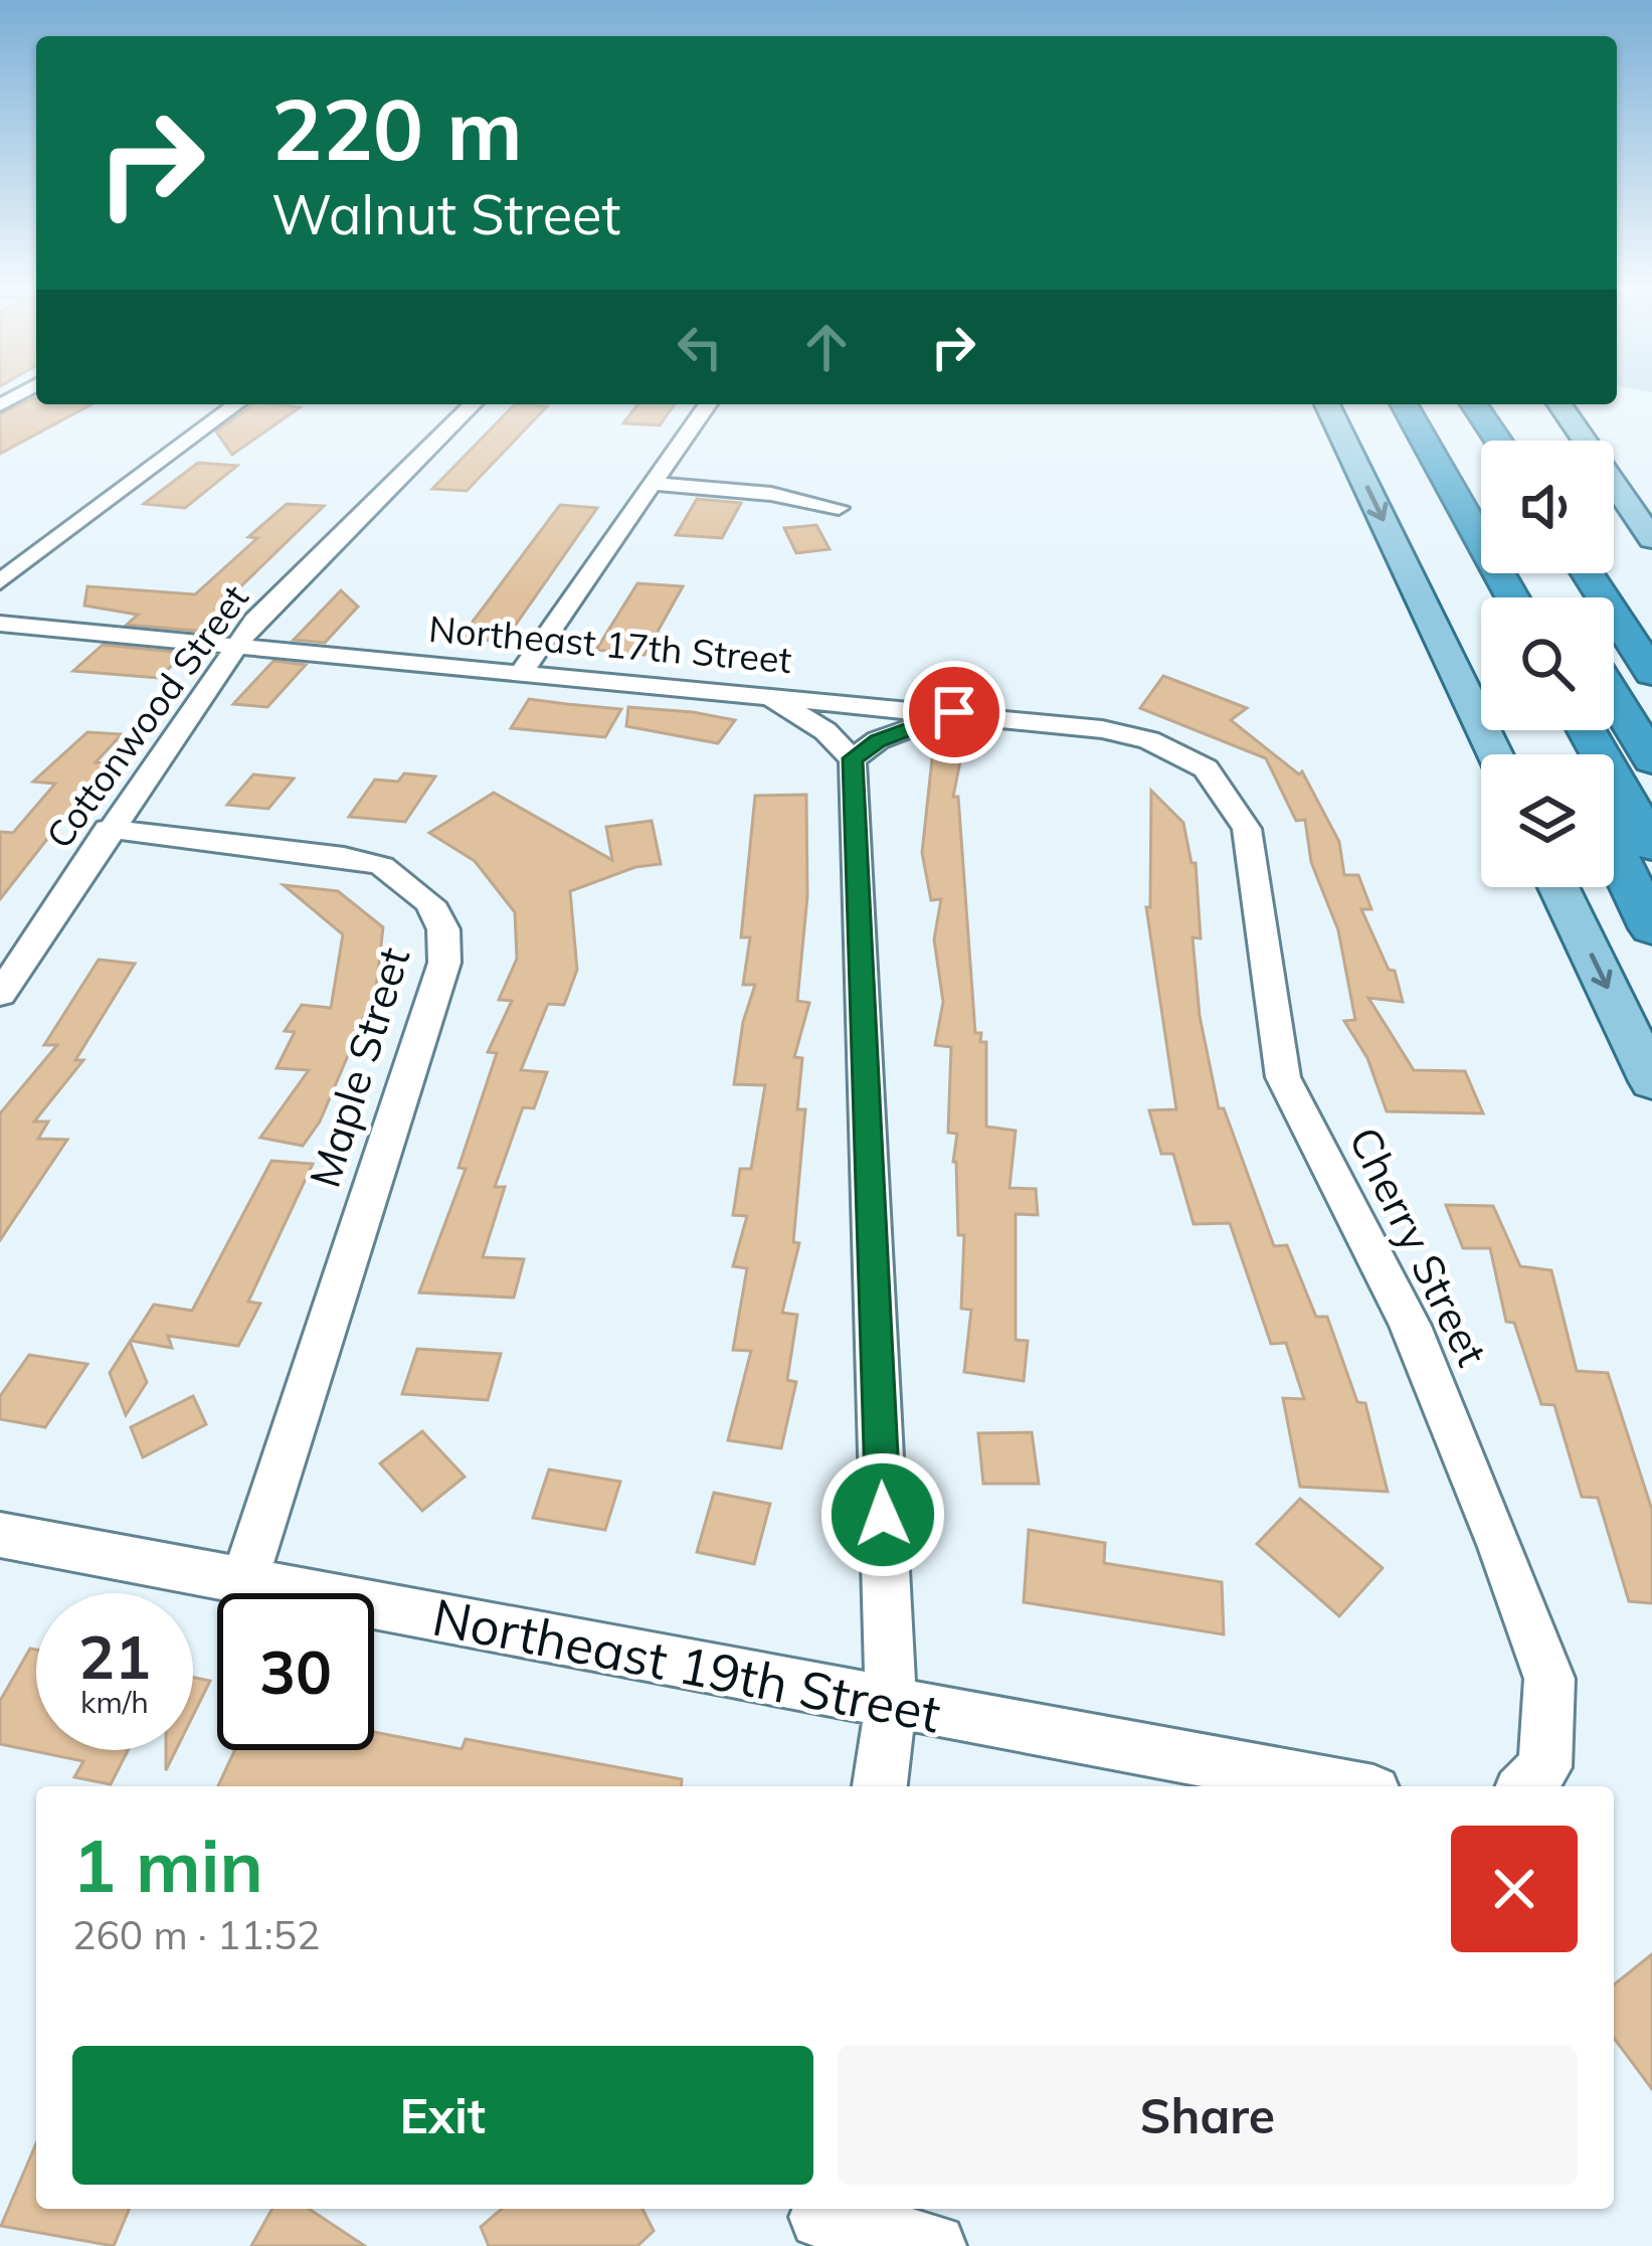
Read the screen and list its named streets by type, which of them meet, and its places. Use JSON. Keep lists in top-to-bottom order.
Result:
{
  "streets": {
    "street": [
      "Northeast 17th Street",
      "Cottonwood Street",
      "Maple Street",
      "Cherry Street",
      "Northeast 19th Street"
    ]
  },
  "crossings": [
    ["Northeast 17th Street", "Cottonwood Street"],
    ["Northeast 17th Street", "Cherry Street"],
    ["Cottonwood Street", "Maple Street"],
    ["Maple Street", "Northeast 19th Street"]
  ],
  "page": {
    "turn": ["220 m", "Walnut Street"],
    "speed": "21 km/h",
    "limit": "30",
    "heading": ["1 min", "260 m · 11:52"],
    "buttons": ["Exit", "Share"]
  }
}
